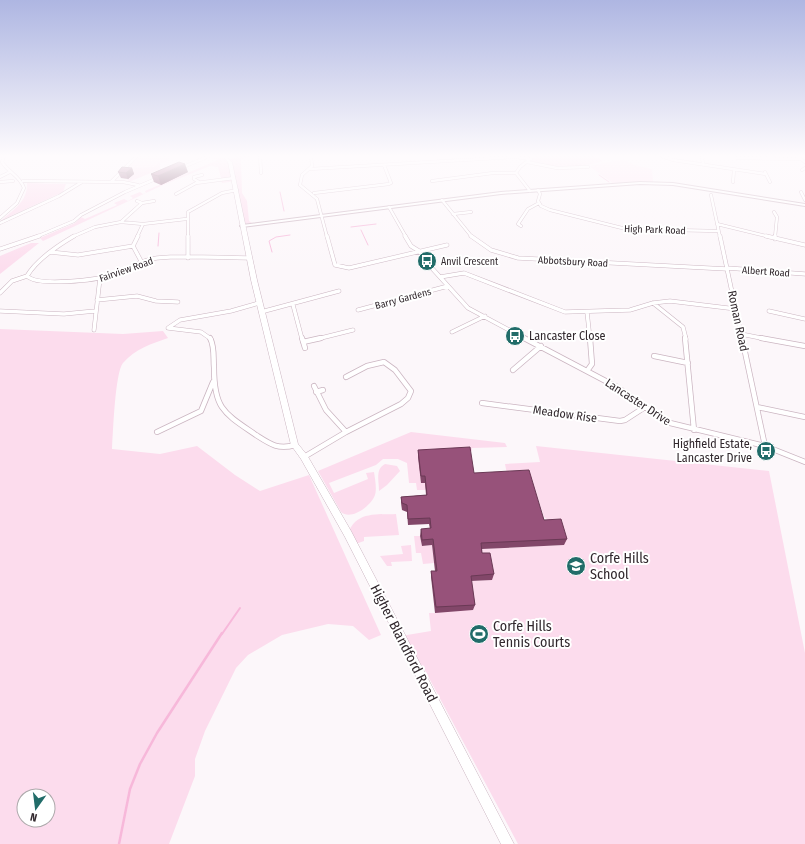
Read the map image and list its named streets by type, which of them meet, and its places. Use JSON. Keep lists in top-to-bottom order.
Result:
{
  "streets": {
    "main road": ["Higher Blandford Road"],
    "street": [
      "High Park Road",
      "Abbotsbury Road",
      "Fairview Road",
      "Albert Road",
      "Barry Gardens",
      "Roman Road",
      "Lancaster Drive",
      "Meadow Rise"
    ]
  },
  "crossings": [
    ["High Park Road", "Roman Road"],
    ["Abbotsbury Road", "Albert Road"],
    ["Abbotsbury Road", "Roman Road"],
    ["Fairview Road", "Higher Blandford Road"],
    ["Albert Road", "Roman Road"],
    ["Barry Gardens", "Lancaster Drive"],
    ["Roman Road", "Lancaster Drive"],
    ["Lancaster Drive", "Meadow Rise"]
  ],
  "places": {
    "bus stop": ["Anvil Crescent", "Lancaster Close", "Highfield Estate, Lancaster Drive"],
    "school or university": ["Corfe Hills School"],
    "sports": ["Corfe Hills Tennis Courts"]
  },
  "north": "bottom"
}
